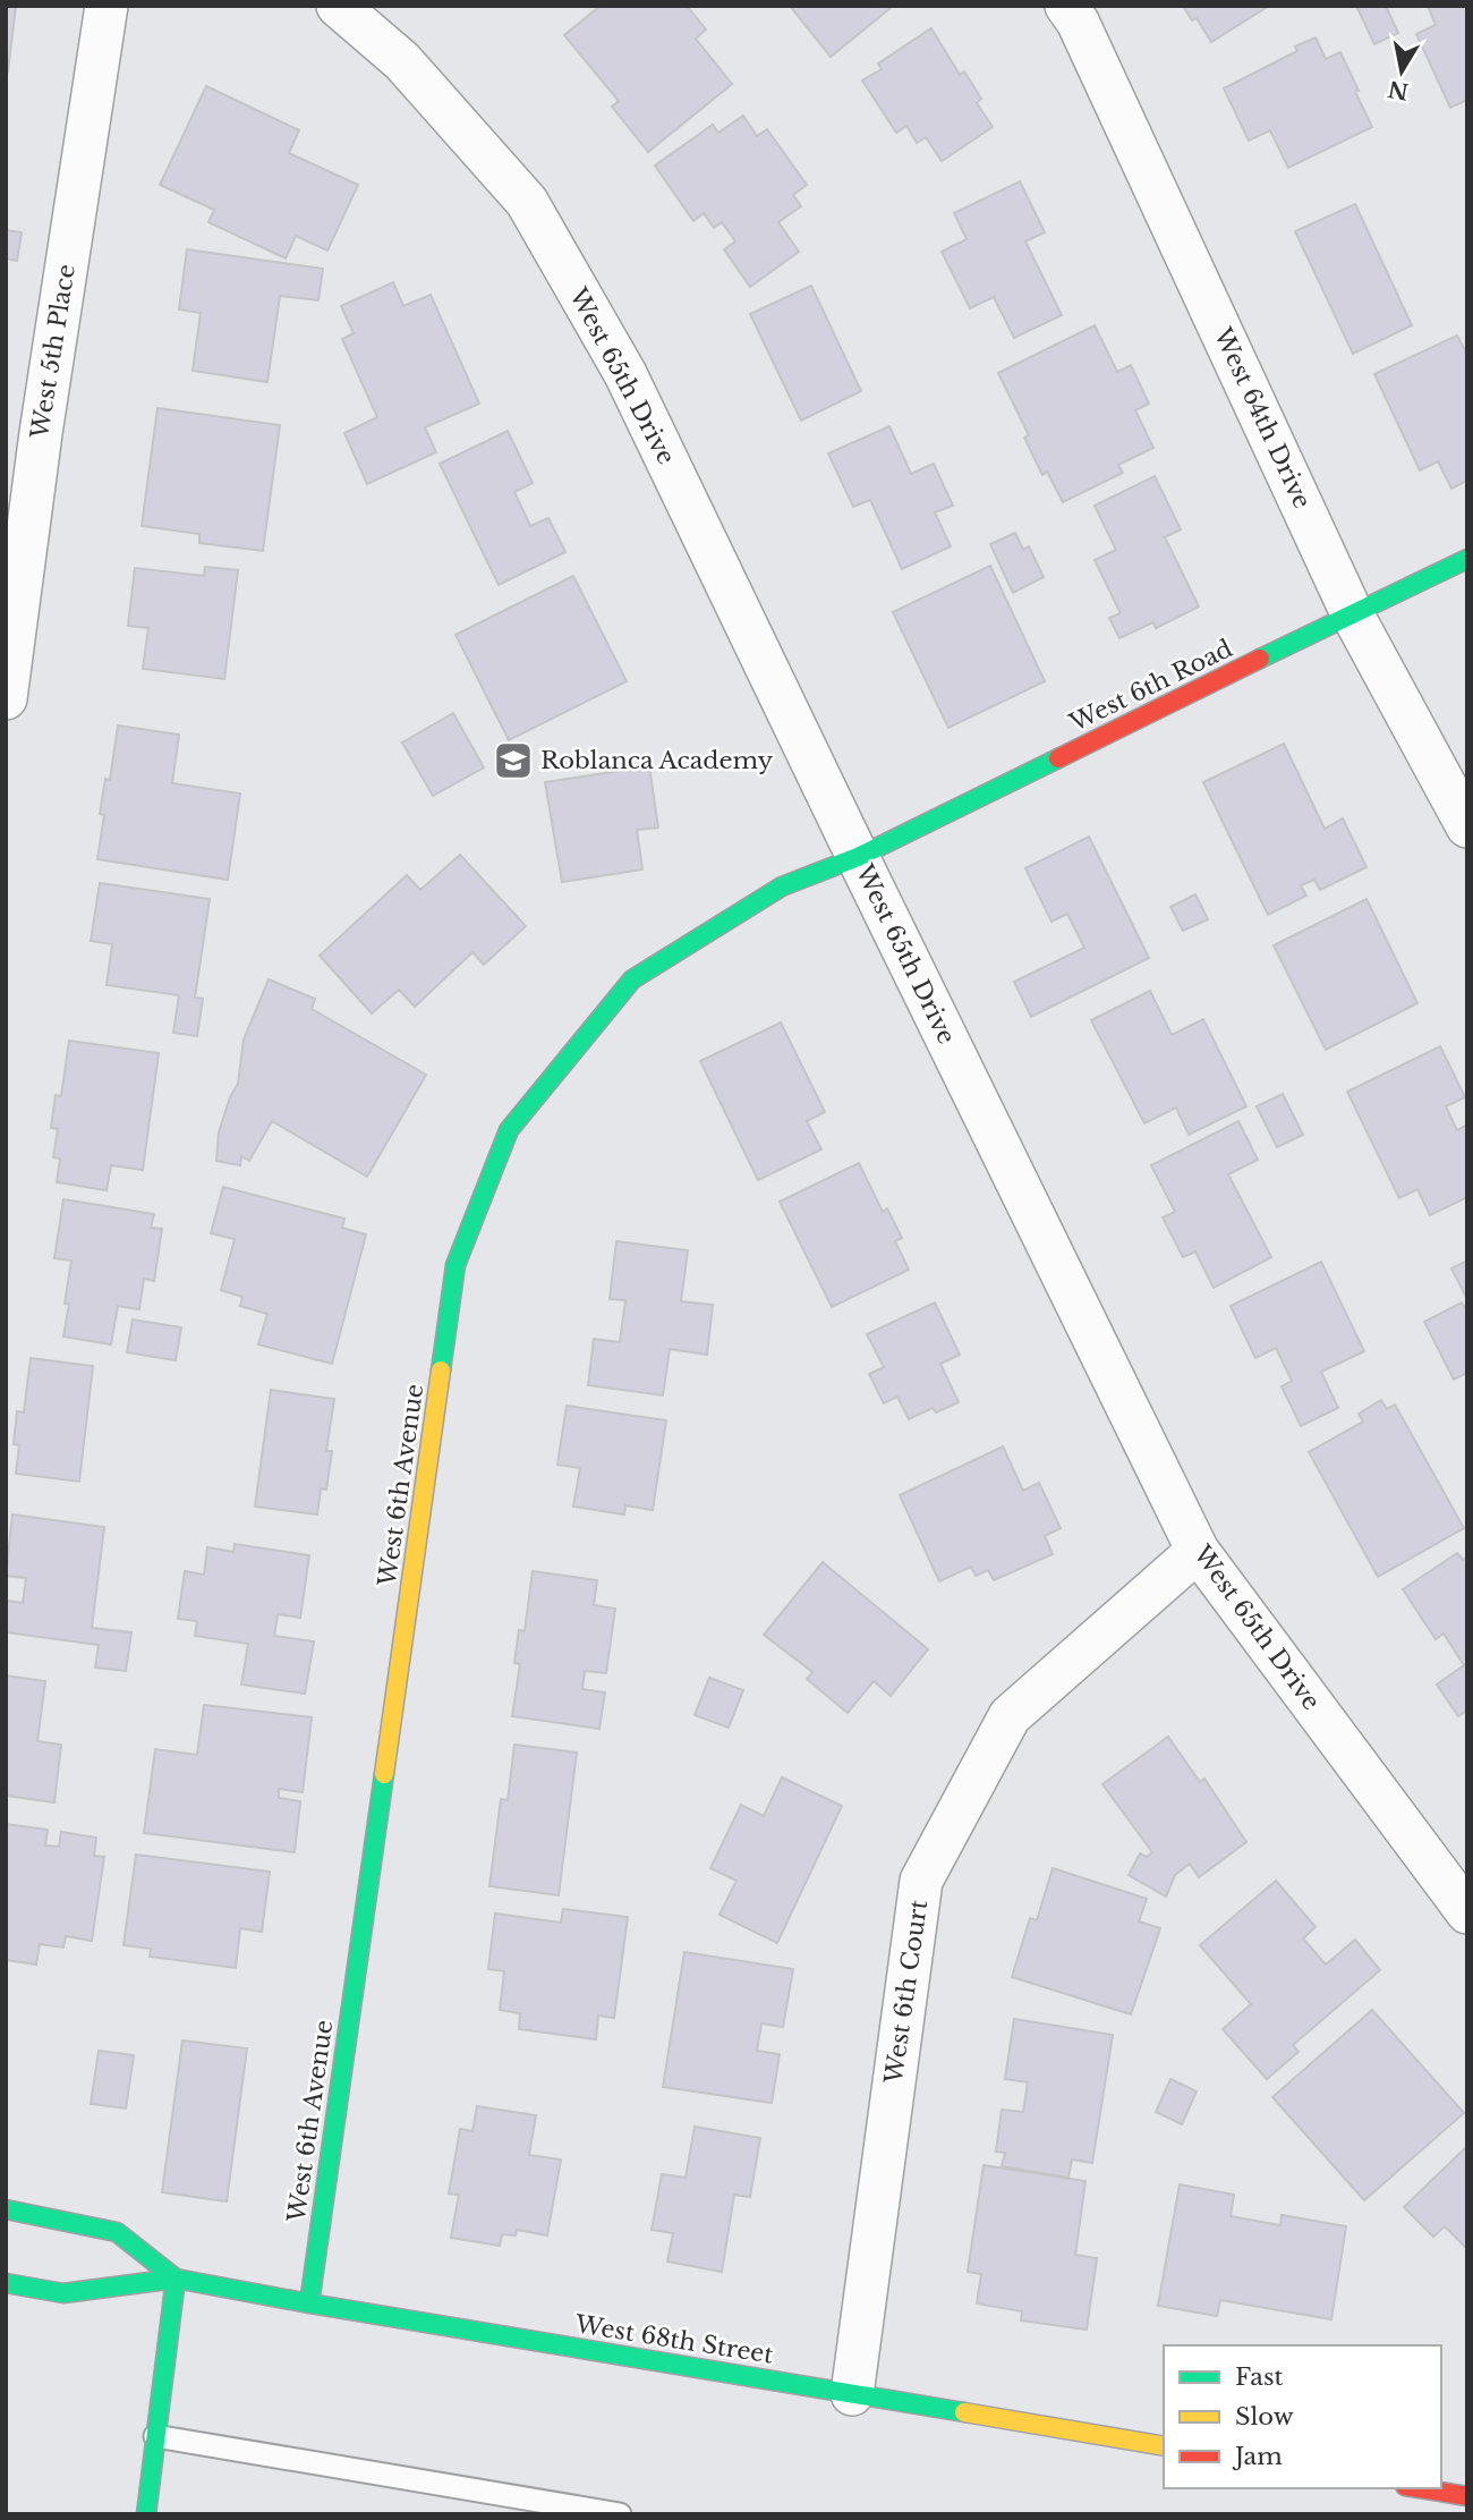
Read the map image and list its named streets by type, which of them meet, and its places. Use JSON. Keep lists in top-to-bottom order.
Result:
{
  "streets": {
    "street": [
      "West 5th Place",
      "West 65th Drive",
      "West 64th Drive",
      "West 6th Road",
      "West 6th Avenue",
      "West 6th Court",
      "West 68th Street"
    ]
  },
  "crossings": [
    ["West 65th Drive", "West 6th Road"],
    ["West 65th Drive", "West 6th Avenue"],
    ["West 65th Drive", "West 6th Court"],
    ["West 64th Drive", "West 6th Road"],
    ["West 6th Road", "West 6th Avenue"],
    ["West 6th Avenue", "West 68th Street"],
    ["West 6th Court", "West 68th Street"]
  ],
  "places": {
    "school or university": ["Roblanca Academy"]
  },
  "legend": ["Fast", "Slow", "Jam"],
  "north": "bottom"
}
